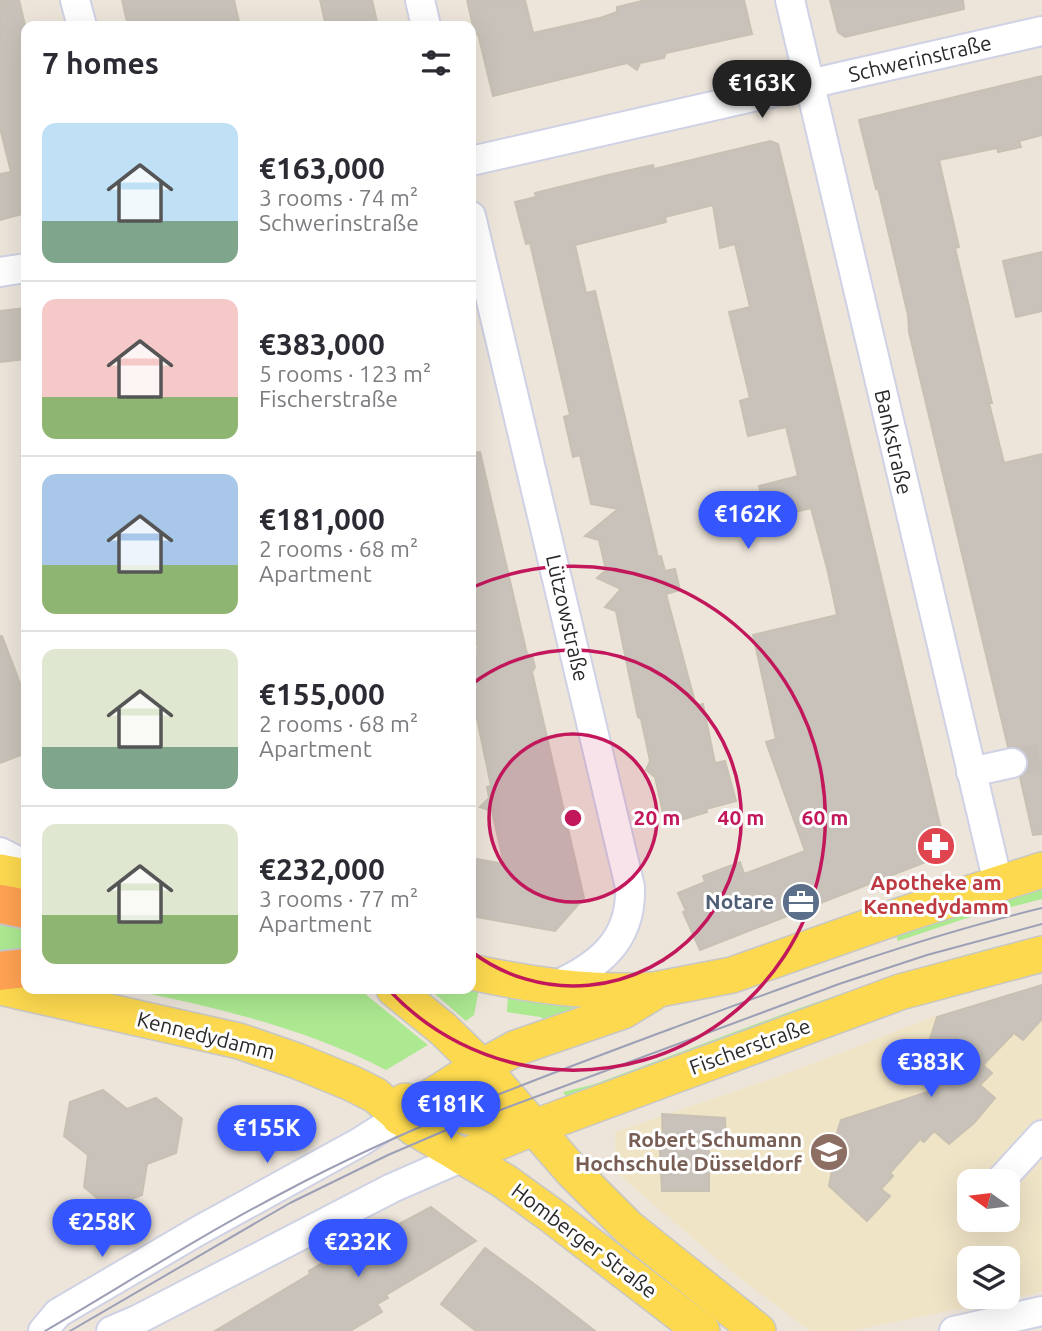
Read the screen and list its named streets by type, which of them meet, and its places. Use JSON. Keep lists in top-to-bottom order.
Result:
{
  "streets": {
    "main road": ["Kennedydamm", "Fischerstraße", "Homberger Straße"],
    "street": ["Schwerinstraße", "Bankstraße", "Lützowstraße"]
  },
  "crossings": [
    ["Schwerinstraße", "Bankstraße"],
    ["Kennedydamm", "Homberger Straße"],
    ["Fischerstraße", "Homberger Straße"]
  ],
  "places": {
    "pharmacy": ["Apotheke am Kennedydamm"],
    "office": ["Notare"],
    "school or university": ["Robert Schumann Hochschule Düsseldorf"]
  },
  "north": "left",
  "page": {
    "heading": "7 homes",
    "price": [
      "€163K",
      "€162K",
      "€383K",
      "€181K",
      "€155K",
      "€258K",
      "€232K"
    ],
    "list": [
      {
        "name": "€163,000",
        "note": "3 rooms · 74 m² · Schwerinstraße"
      },
      {
        "name": "€383,000",
        "note": "5 rooms · 123 m² · Fischerstraße"
      },
      {
        "name": "€181,000",
        "note": "2 rooms · 68 m² · Apartment"
      },
      {
        "name": "€155,000",
        "note": "2 rooms · 68 m² · Apartment"
      },
      {
        "name": "€232,000",
        "note": "3 rooms · 77 m² · Apartment"
      }
    ]
  },
  "rings": ["20 m", "40 m", "60 m"]
}
